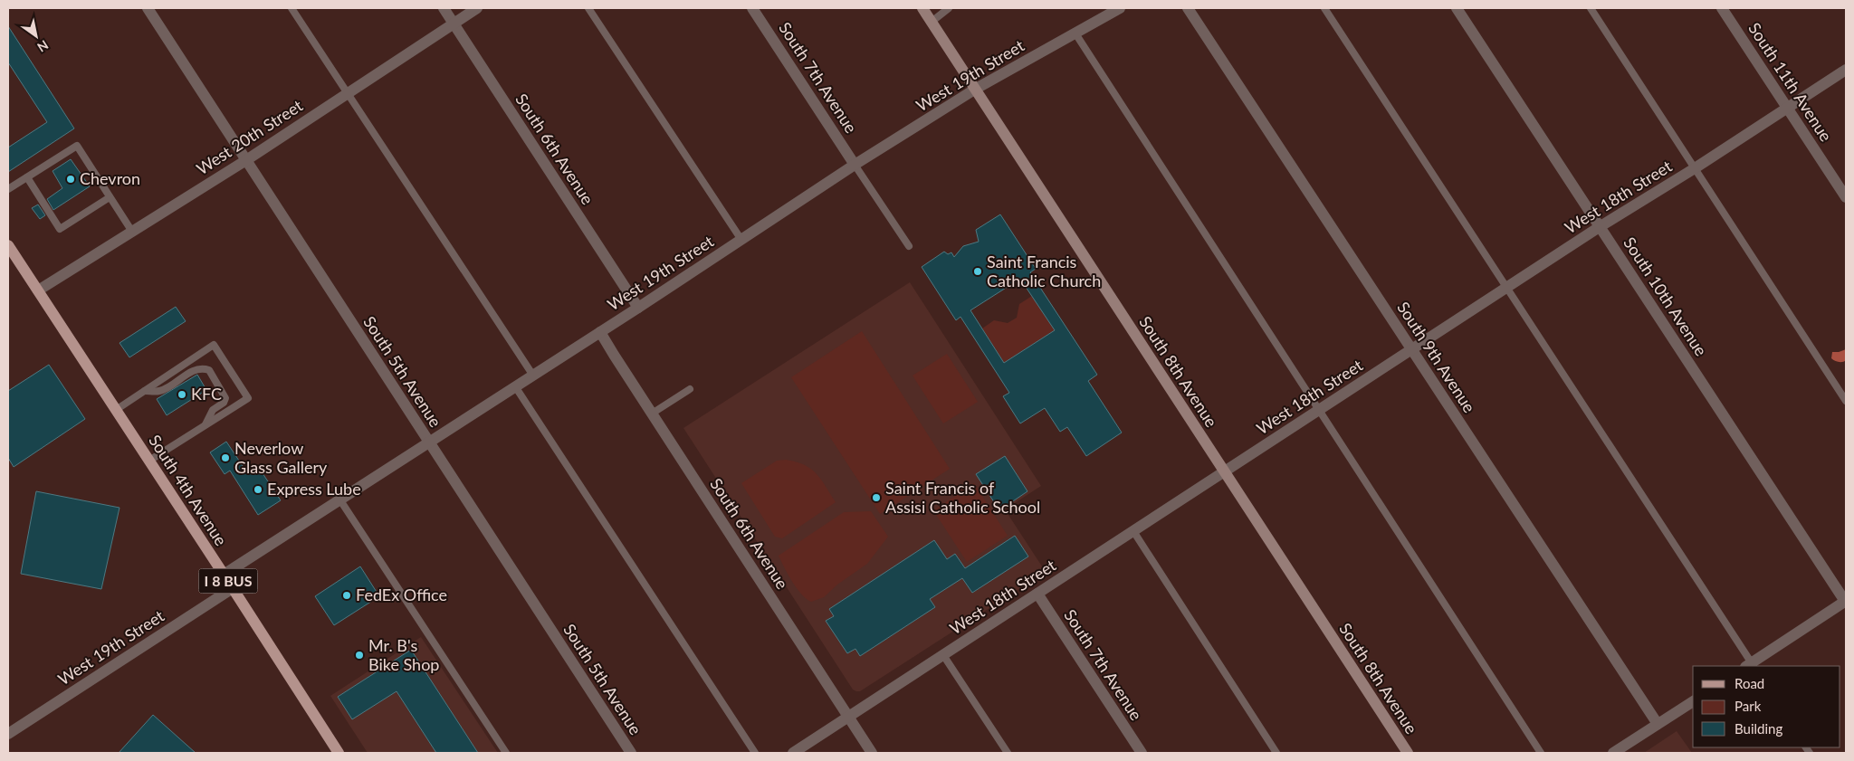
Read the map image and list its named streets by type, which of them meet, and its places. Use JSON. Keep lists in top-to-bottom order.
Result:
{
  "streets": {
    "main road": ["South 4th Avenue", "I 8 BUS"],
    "street": [
      "West 19th Street",
      "South 7th Avenue",
      "South 11th Avenue",
      "West 20th Street",
      "South 6th Avenue",
      "West 18th Street",
      "South 10th Avenue",
      "South 9th Avenue",
      "South 5th Avenue",
      "South 8th Avenue"
    ]
  },
  "crossings": [
    ["West 19th Street", "South 7th Avenue"],
    ["West 19th Street", "South 6th Avenue"],
    ["West 19th Street", "South 5th Avenue"],
    ["West 19th Street", "South 8th Avenue"],
    ["West 19th Street", "South 4th Avenue"],
    ["South 7th Avenue", "West 18th Street"],
    ["South 11th Avenue", "West 18th Street"],
    ["West 20th Street", "South 6th Avenue"],
    ["West 20th Street", "South 5th Avenue"],
    ["West 20th Street", "South 4th Avenue"],
    ["South 6th Avenue", "West 18th Street"],
    ["West 18th Street", "South 10th Avenue"],
    ["West 18th Street", "South 9th Avenue"],
    ["West 18th Street", "South 8th Avenue"]
  ],
  "places": [
    "Chevron",
    "Saint Francis Catholic Church",
    "KFC",
    "Neverlow Glass Gallery",
    "Express Lube",
    "Saint Francis of Assisi Catholic School",
    "FedEx Office",
    "Mr. B's Bike Shop"
  ],
  "legend": ["Road", "Park", "Building"],
  "north": "bottom right"
}
